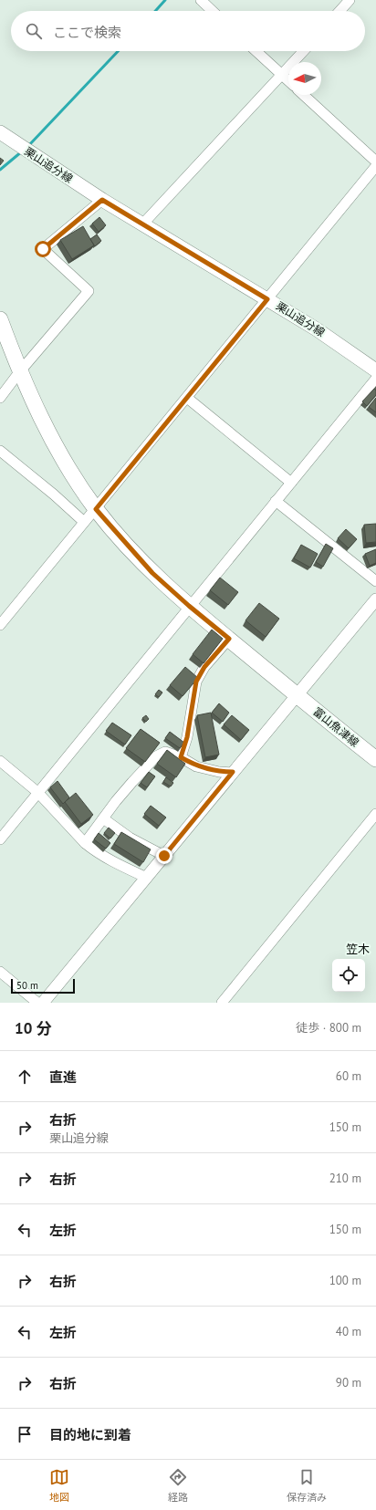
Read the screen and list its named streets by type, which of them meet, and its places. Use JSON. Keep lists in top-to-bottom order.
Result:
{
  "streets": {
    "main road": ["栗山追分線", "富山魚津線"]
  },
  "districts": ["笠木"],
  "scale_bar": "50 m",
  "north": "left",
  "page": {
    "search": "ここで検索",
    "scale": "50 m",
    "heading": ["10 分", "徒歩 · 800 m"],
    "list": [
      ["直進", "60 m"],
      ["右折", "栗山追分線", "150 m"],
      ["右折", "210 m"],
      ["左折", "150 m"],
      ["右折", "100 m"],
      ["左折", "40 m"],
      ["右折", "90 m"],
      "目的地に到着"
    ],
    "nav": ["地図", "経路", "保存済み"]
  }
}
